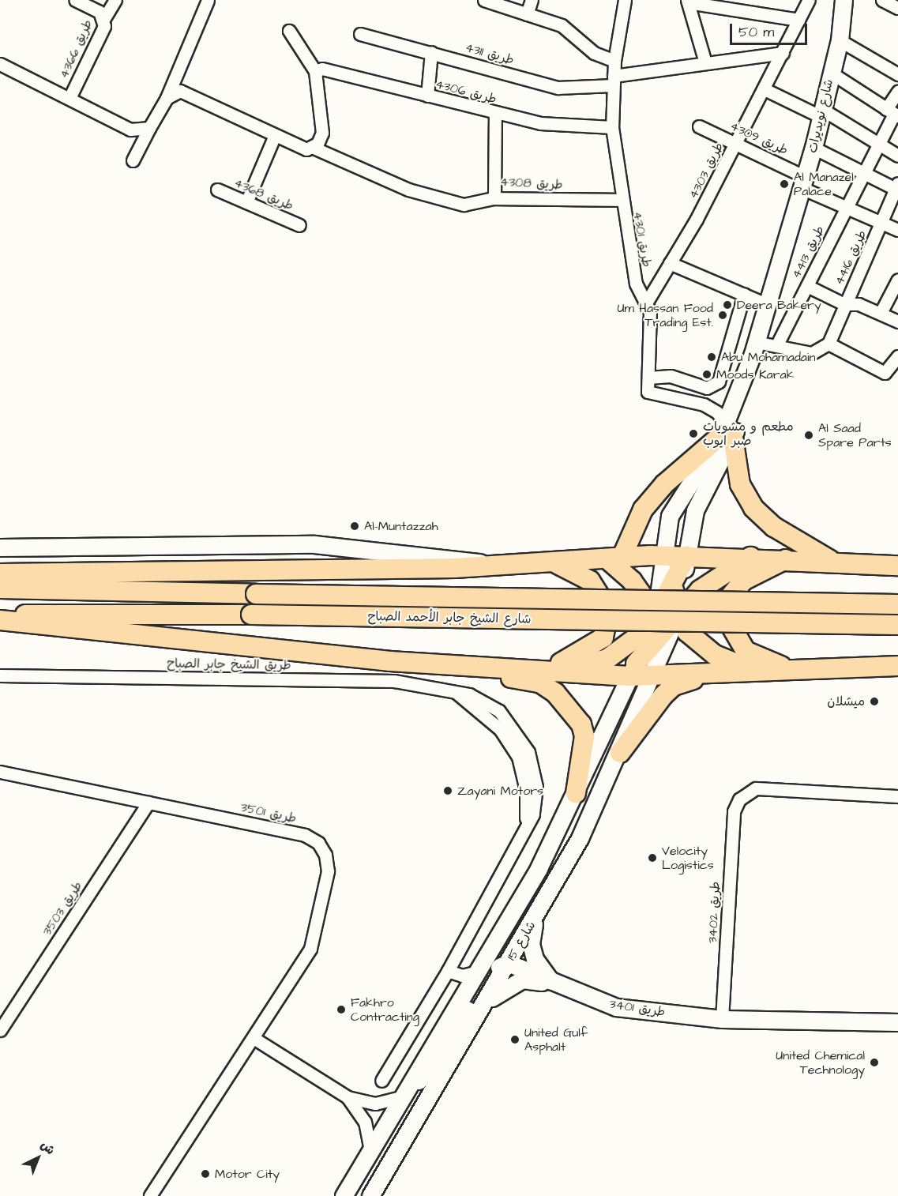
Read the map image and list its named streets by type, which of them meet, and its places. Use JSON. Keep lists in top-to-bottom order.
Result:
{
  "streets": {
    "main road": ["شارع الشيخ جابر الأحمد الصباح"],
    "street": [
      "طريق 4366",
      "طريق 4311",
      "طريق 4306",
      "شارع نويديرات",
      "طريق 4309",
      "طريق 4303",
      "طريق 4308",
      "طريق 4368",
      "طريق 4301",
      "طريق 4413",
      "طريق 4416",
      "طريق الشيخ جابر الصباح",
      "طريق 3501",
      "طريق 3503",
      "طريق 3402",
      "شارع 15",
      "طريق 3401"
    ]
  },
  "crossings": [
    ["طريق 4311", "طريق 4303"],
    ["طريق 4311", "طريق 4301"],
    ["طريق 4306", "طريق 4308"],
    ["طريق 4306", "طريق 4301"],
    ["شارع نويديرات", "طريق 4309"],
    ["شارع نويديرات", "طريق 4301"],
    ["شارع نويديرات", "شارع 15"],
    ["طريق 4309", "طريق 4303"],
    ["طريق 4309", "طريق 4413"],
    ["طريق 4309", "طريق 4416"],
    ["طريق 4303", "طريق 4301"],
    ["طريق 4308", "طريق 4301"],
    ["طريق 3501", "طريق 3503"],
    ["طريق 3402", "طريق 3401"],
    ["شارع 15", "طريق 3401"]
  ],
  "places": [
    "Al Manazel Palace",
    "Deera Bakery",
    "Um Hassan Food Trading Est.",
    "Abu Mohamadain",
    "Moods Karak",
    "مطعم و مشويات صبر ايوب",
    "Al Saad Spare Parts",
    "Al-Muntazzah",
    "ميشلان",
    "Zayani Motors",
    "Velocity Logistics",
    "Fakhro Contracting",
    "United Gulf Asphalt",
    "United Chemical Technology",
    "Motor City"
  ],
  "scale_bar": "50 m",
  "north": "top right"
}
